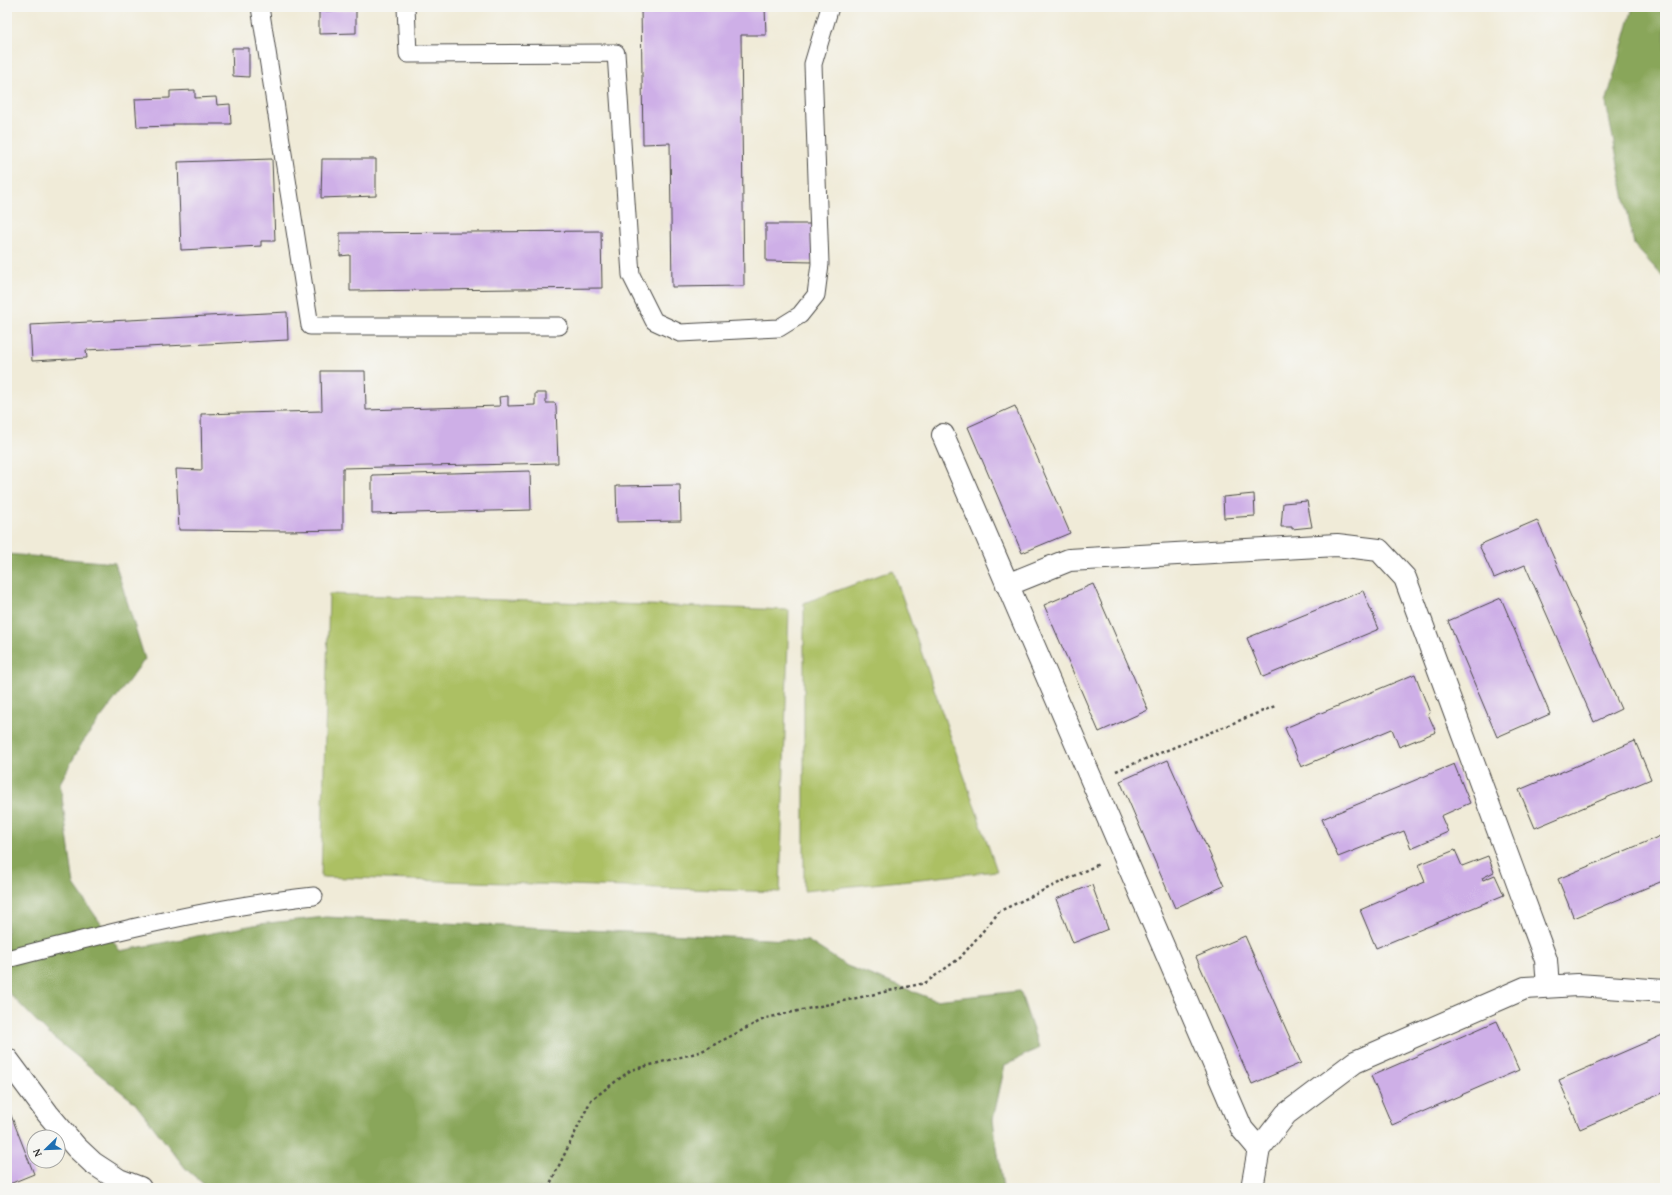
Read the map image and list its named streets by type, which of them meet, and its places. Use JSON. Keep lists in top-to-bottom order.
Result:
{
  "north": "bottom left"
}
